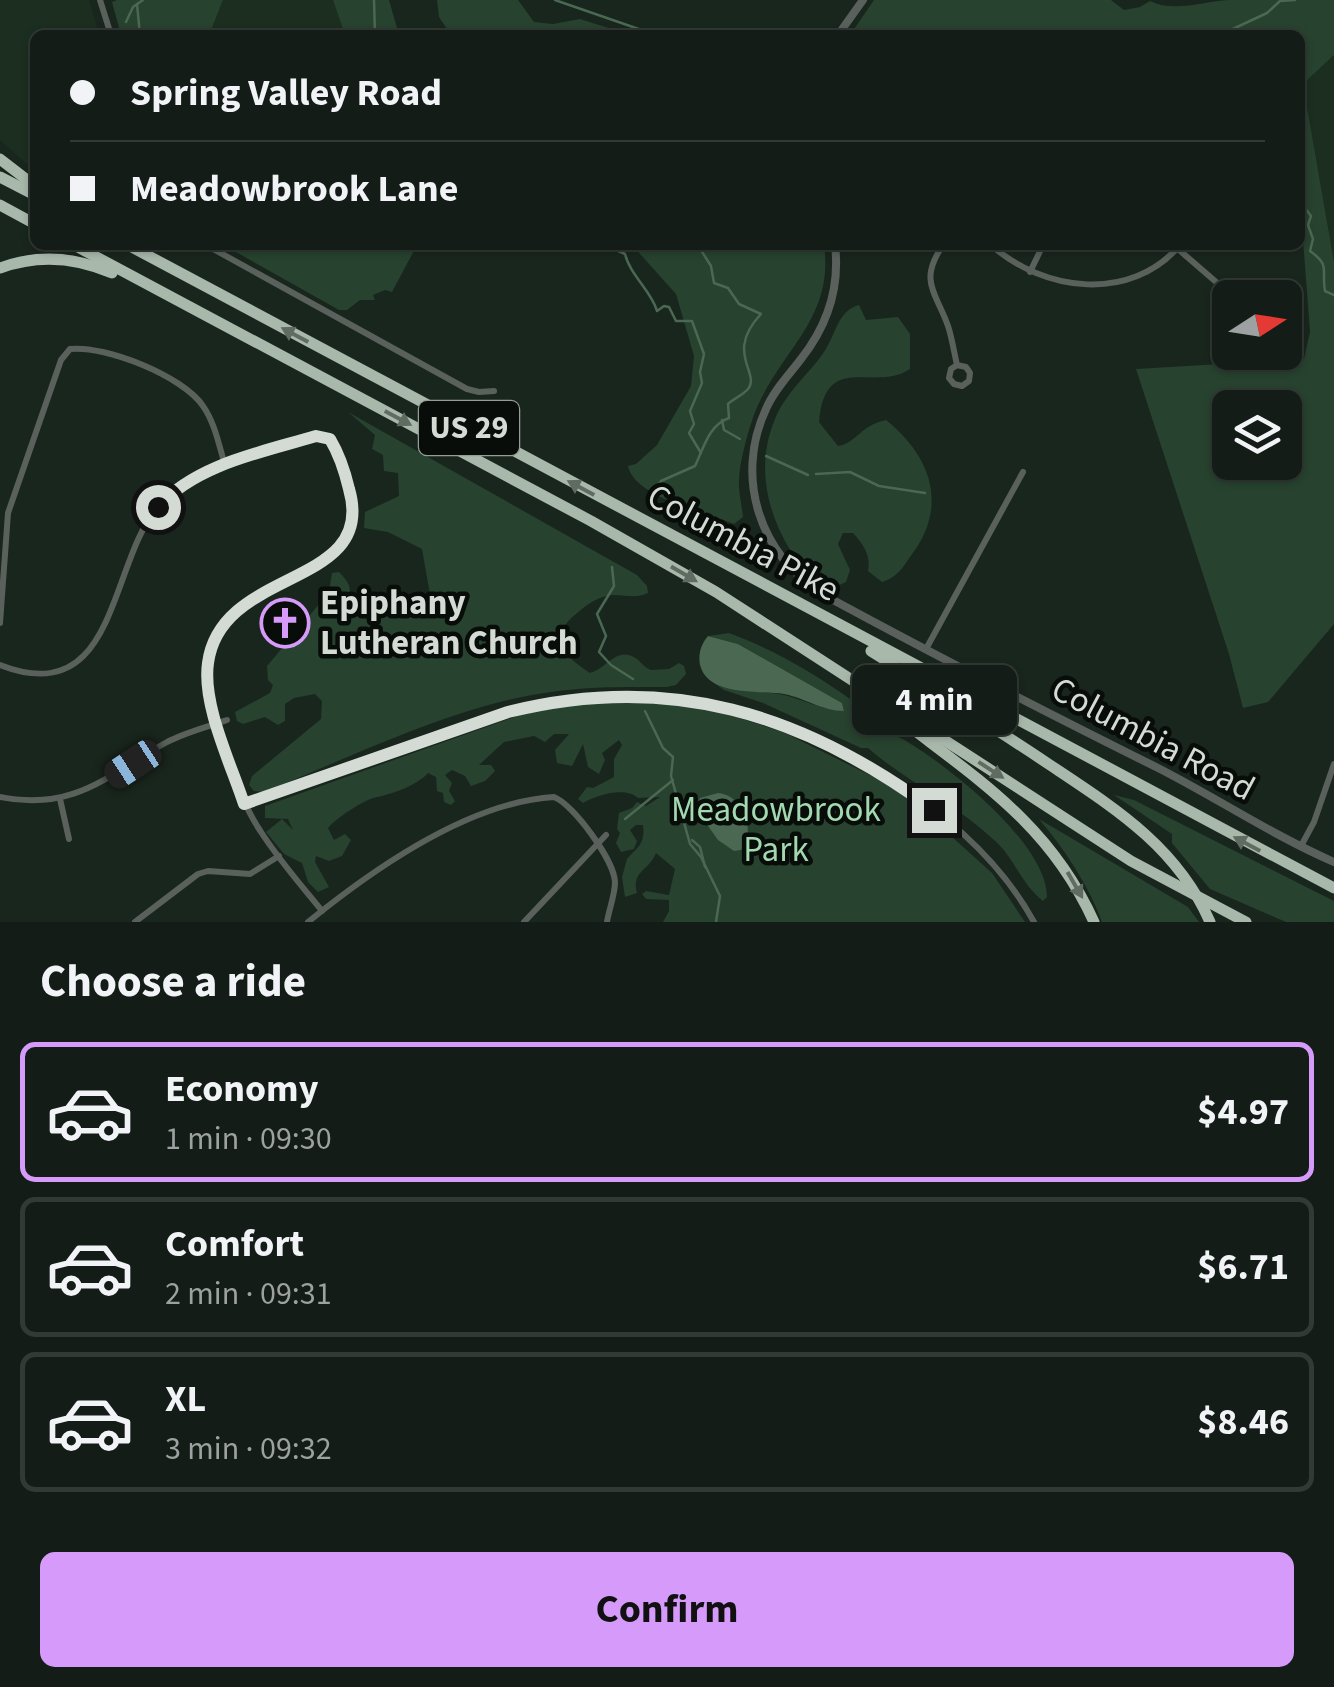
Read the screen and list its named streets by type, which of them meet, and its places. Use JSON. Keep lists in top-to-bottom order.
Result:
{
  "streets": {
    "highway": ["US 29", "Columbia Pike"],
    "street": ["Columbia Road"]
  },
  "parks": ["Meadowbrook Park"],
  "places": {
    "church": ["Epiphany Lutheran Church"]
  },
  "north": "right",
  "page": {
    "banner": ["Spring Valley Road", "Meadowbrook Lane"],
    "bubble": "4 min",
    "heading": "Choose a ride",
    "list": [
      {
        "name": "Economy",
        "note": "1 min · 09:30",
        "value": "$4.97"
      },
      {
        "name": "Comfort",
        "note": "2 min · 09:31",
        "value": "$6.71"
      },
      {
        "name": "XL",
        "note": "3 min · 09:32",
        "value": "$8.46"
      }
    ],
    "buttons": "Confirm"
  }
}
